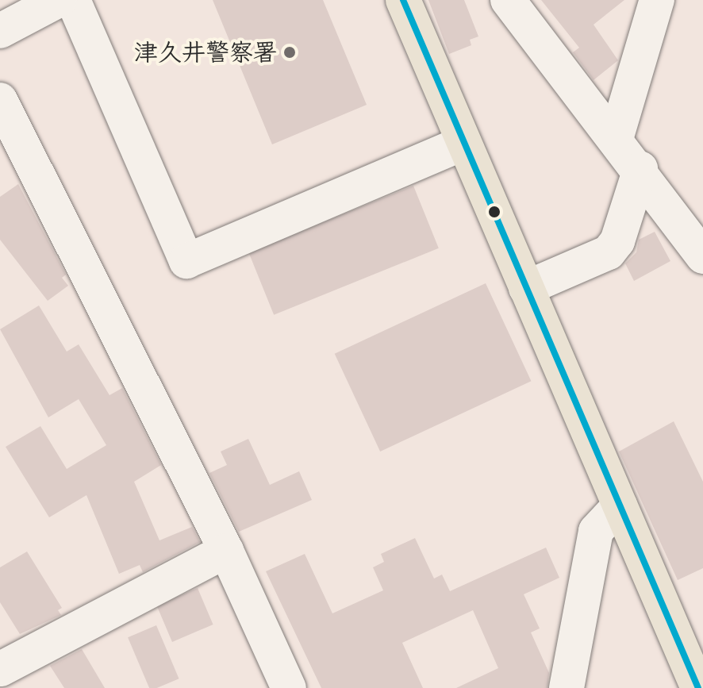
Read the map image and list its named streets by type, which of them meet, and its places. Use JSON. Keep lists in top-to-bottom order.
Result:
{
  "places": ["津久井警察署"]
}
